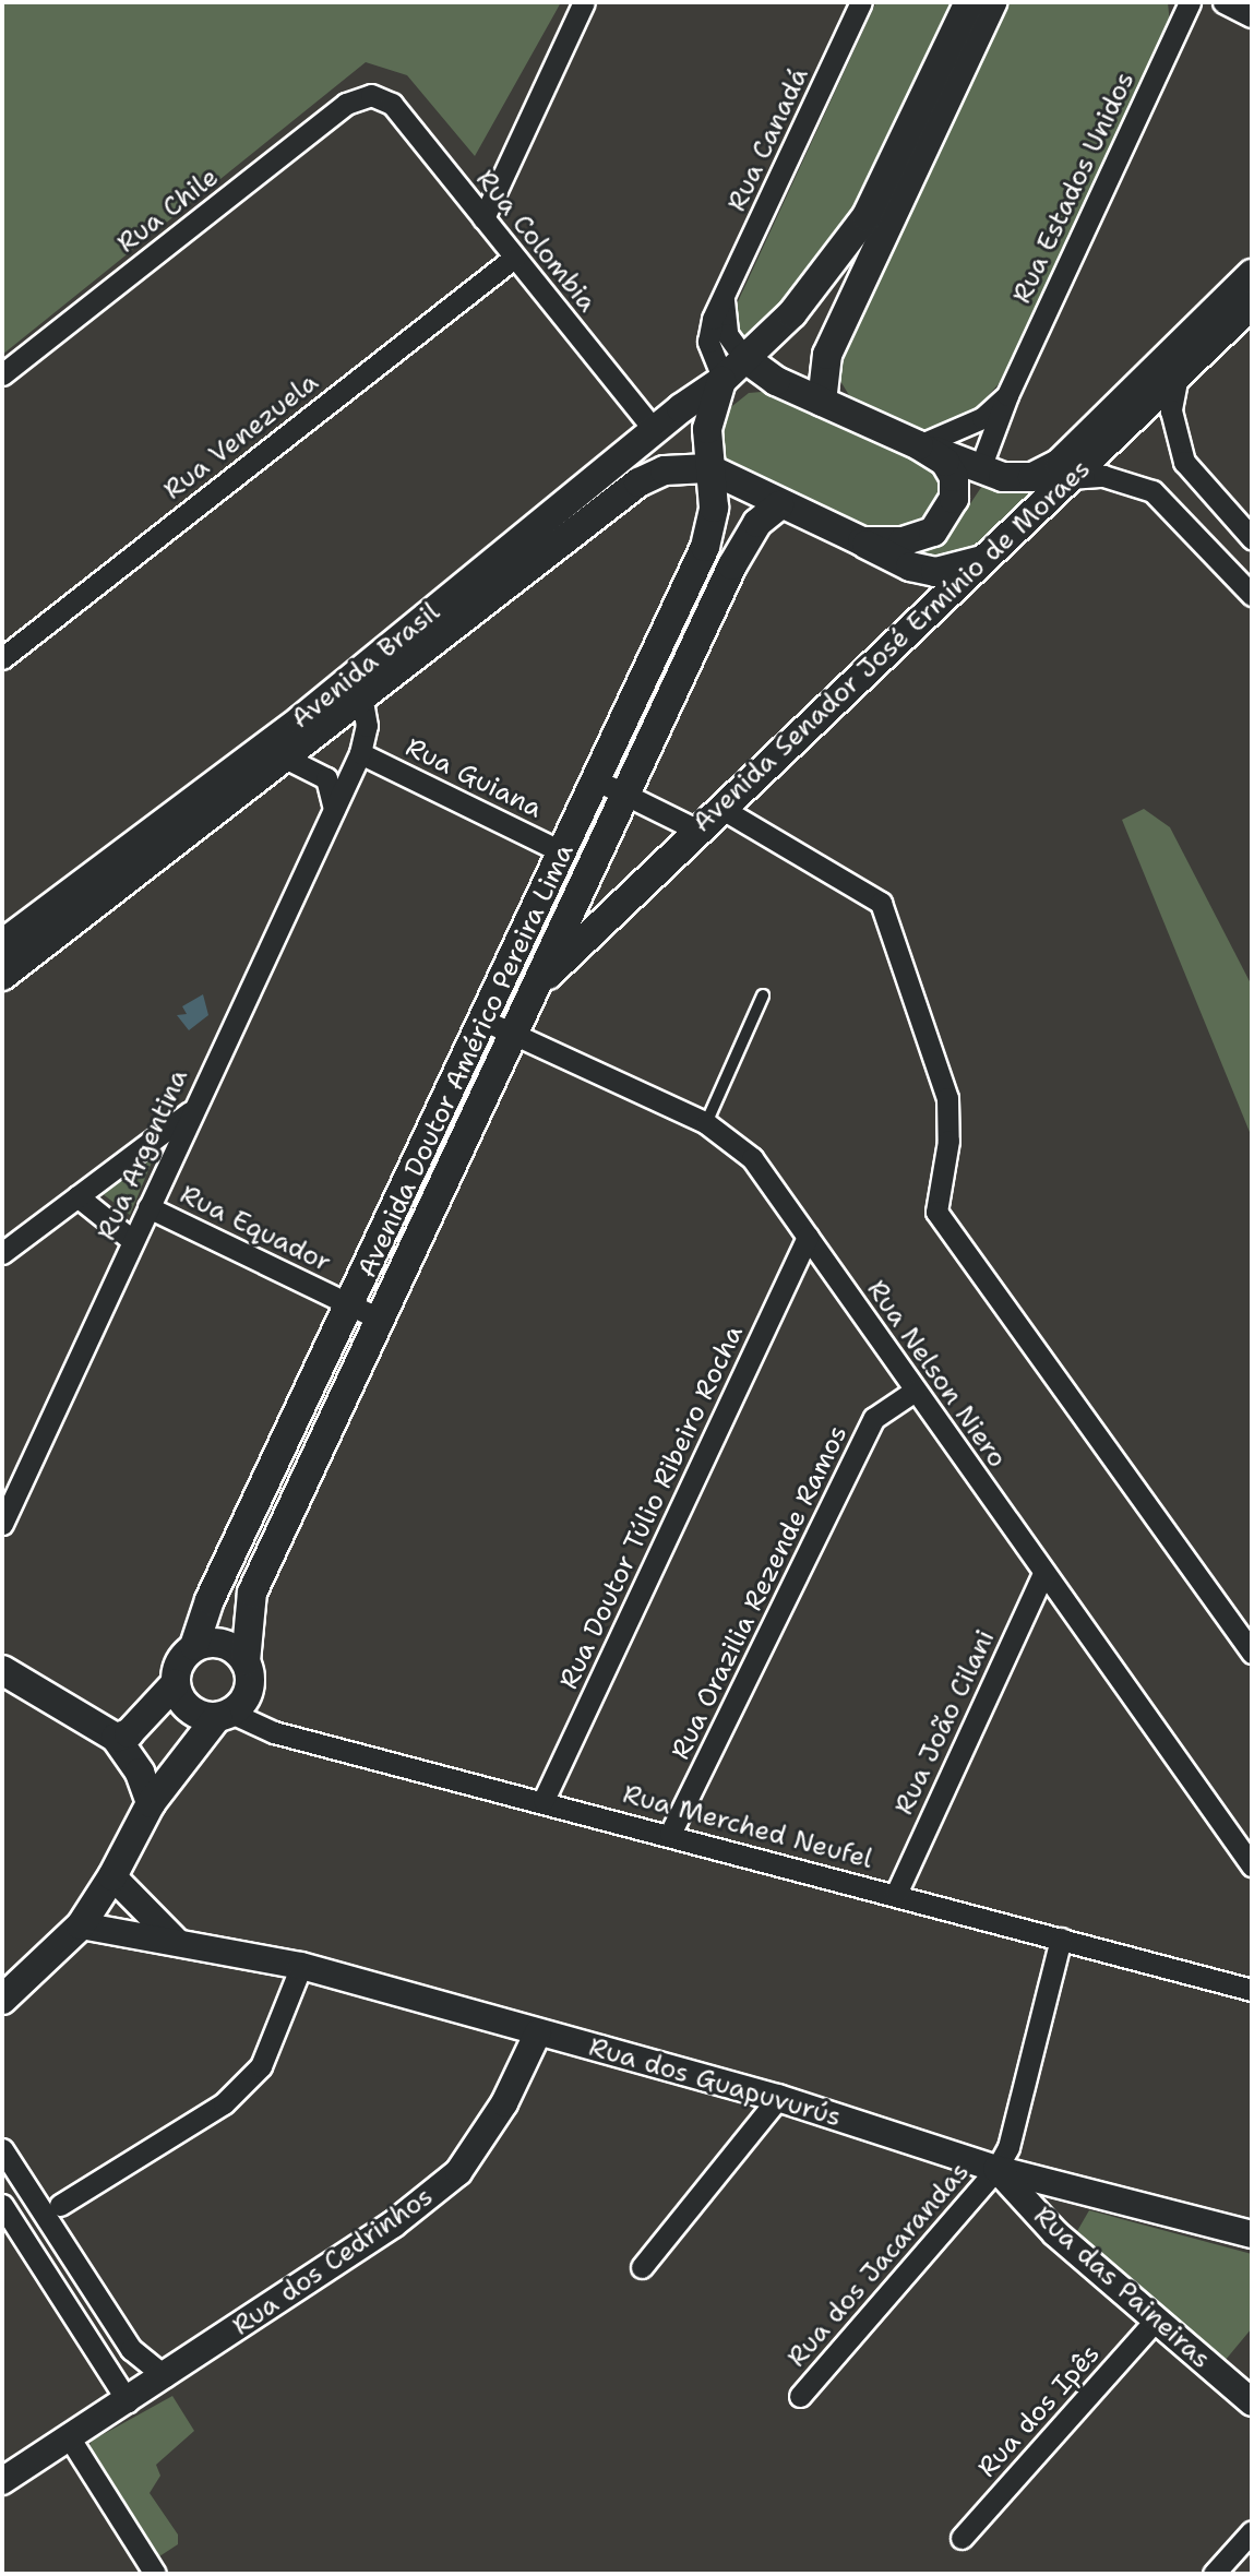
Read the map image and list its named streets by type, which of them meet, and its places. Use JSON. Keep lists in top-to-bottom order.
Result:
{
  "streets": {
    "main road": ["Avenida Senador José Ermínio de Moraes", "Avenida Brasil", "Avenida Doutor Américo Pereira Lima"],
    "street": [
      "Rua Canadá",
      "Rua Estados Unidos",
      "Rua Chile",
      "Rua Colombia",
      "Rua Venezuela",
      "Rua Guiana",
      "Rua Argentina",
      "Rua Equador",
      "Rua Nelson Niero",
      "Rua Doutor Túlio Ribeiro Rocha",
      "Rua Orazilia Rezende Ramos",
      "Rua João Cilani",
      "Rua Merched Neufel",
      "Rua dos Guapuvurús",
      "Rua dos Cedrinhos",
      "Rua dos Jacarandas",
      "Rua das Paineiras",
      "Rua dos Ipês"
    ]
  },
  "crossings": [
    ["Rua Canadá", "Avenida Brasil"],
    ["Rua Canadá", "Avenida Doutor Américo Pereira Lima"],
    ["Rua Estados Unidos", "Avenida Senador José Ermínio de Moraes"],
    ["Rua Chile", "Rua Colombia"],
    ["Rua Colombia", "Rua Venezuela"],
    ["Rua Colombia", "Avenida Brasil"],
    ["Avenida Senador José Ermínio de Moraes", "Avenida Doutor Américo Pereira Lima"],
    ["Avenida Brasil", "Avenida Doutor Américo Pereira Lima"],
    ["Avenida Brasil", "Rua Argentina"],
    ["Rua Guiana", "Avenida Doutor Américo Pereira Lima"],
    ["Rua Guiana", "Rua Argentina"],
    ["Avenida Doutor Américo Pereira Lima", "Rua Equador"],
    ["Avenida Doutor Américo Pereira Lima", "Rua Nelson Niero"],
    ["Avenida Doutor Américo Pereira Lima", "Rua Merched Neufel"],
    ["Rua Argentina", "Rua Equador"],
    ["Rua Nelson Niero", "Rua Doutor Túlio Ribeiro Rocha"],
    ["Rua Nelson Niero", "Rua Orazilia Rezende Ramos"],
    ["Rua Nelson Niero", "Rua João Cilani"],
    ["Rua Doutor Túlio Ribeiro Rocha", "Rua Merched Neufel"],
    ["Rua Orazilia Rezende Ramos", "Rua Merched Neufel"],
    ["Rua João Cilani", "Rua Merched Neufel"],
    ["Rua Merched Neufel", "Rua dos Jacarandas"],
    ["Rua dos Guapuvurús", "Rua dos Cedrinhos"],
    ["Rua dos Guapuvurús", "Rua dos Jacarandas"],
    ["Rua dos Guapuvurús", "Rua das Paineiras"],
    ["Rua dos Jacarandas", "Rua das Paineiras"],
    ["Rua das Paineiras", "Rua dos Ipês"]
  ]
}
